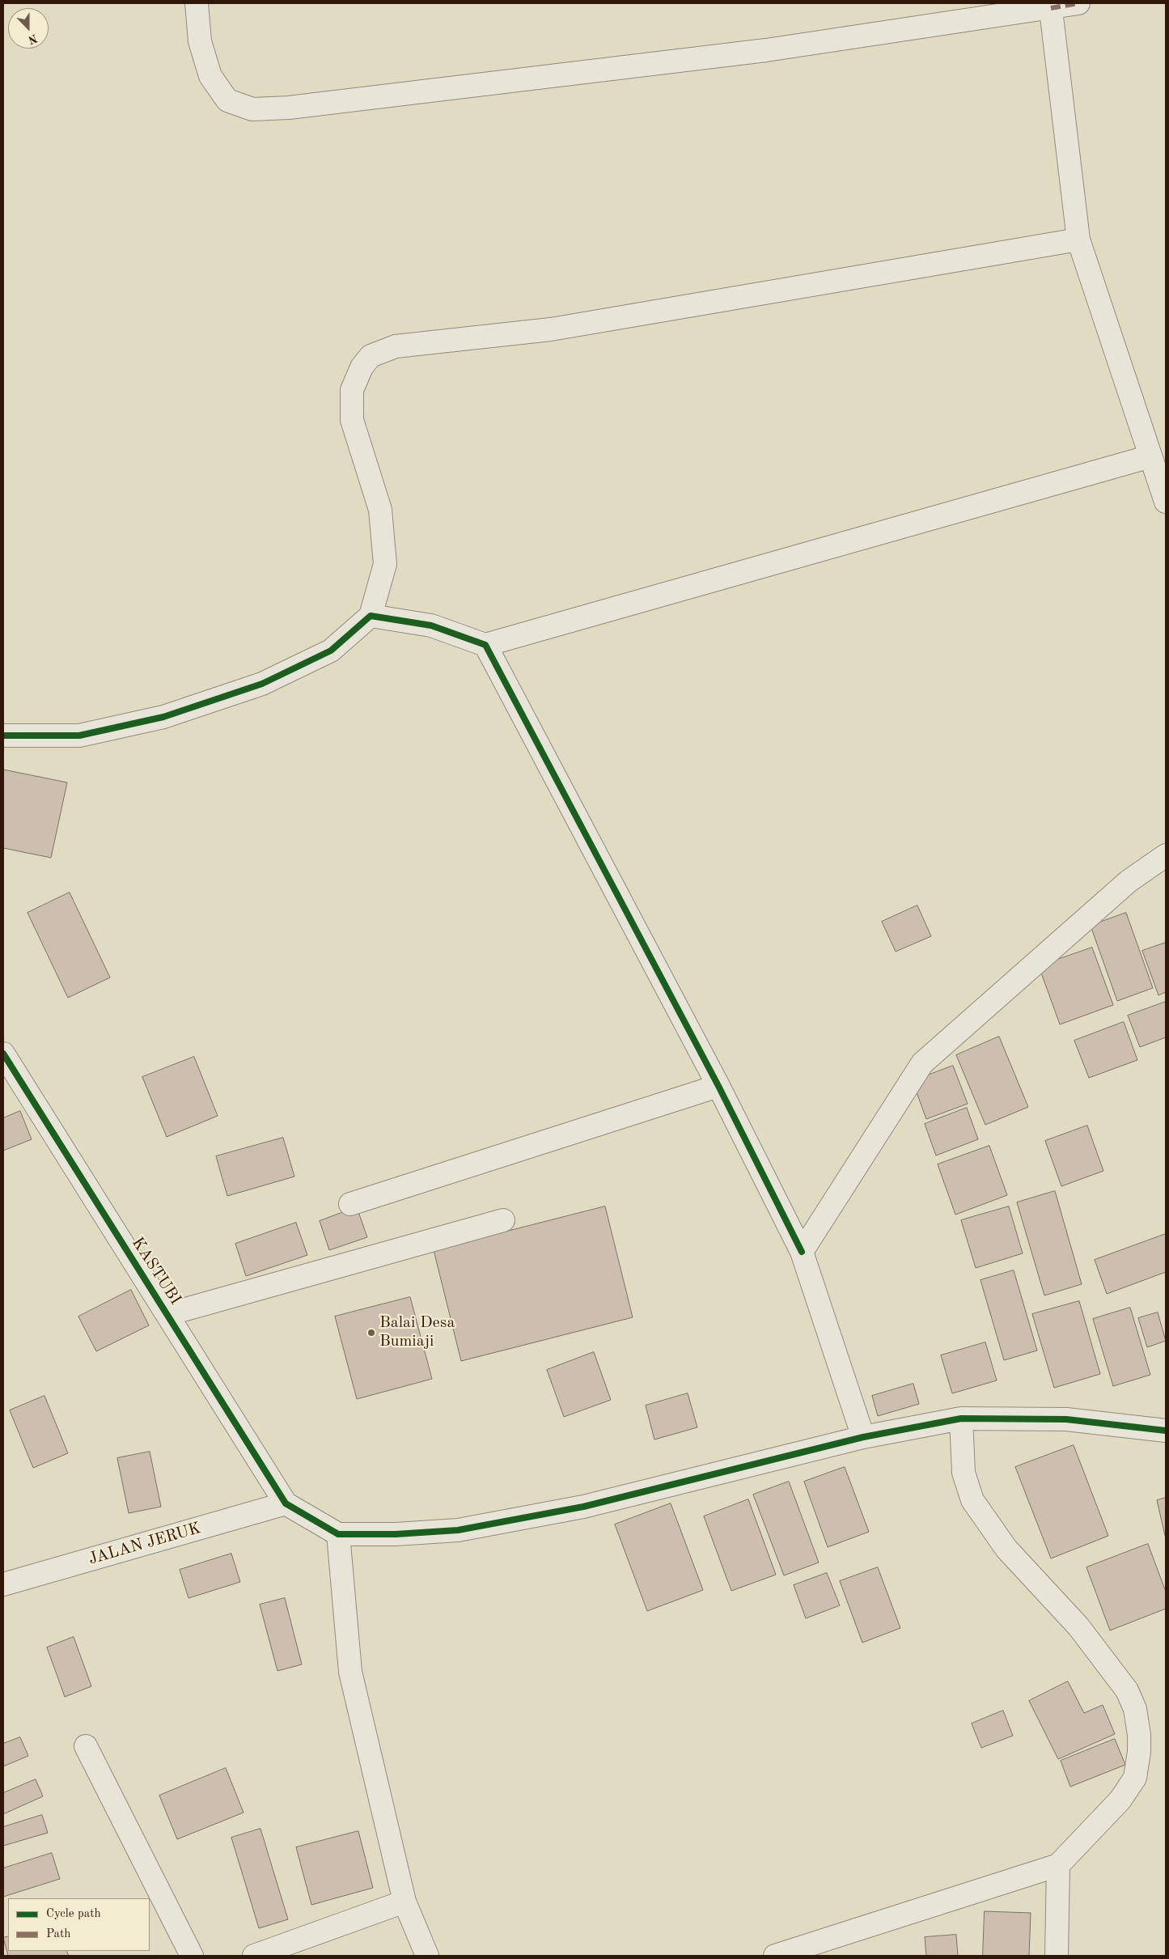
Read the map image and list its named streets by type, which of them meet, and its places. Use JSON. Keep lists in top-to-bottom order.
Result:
{
  "streets": {
    "street": ["KASTUBI", "JALAN JERUK"]
  },
  "crossings": [
    ["KASTUBI", "JALAN JERUK"]
  ],
  "places": ["Balai Desa Bumiaji"],
  "legend": ["Cycle path", "Path"],
  "north": "bottom"
}
